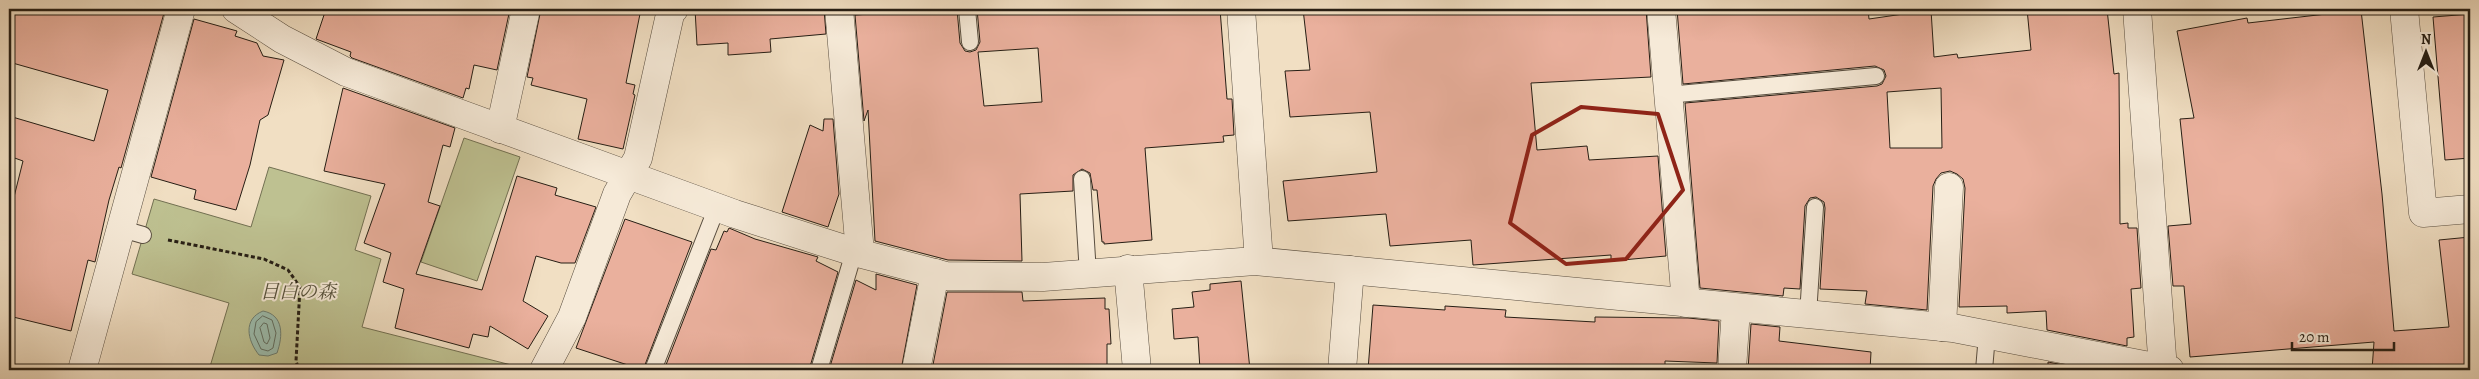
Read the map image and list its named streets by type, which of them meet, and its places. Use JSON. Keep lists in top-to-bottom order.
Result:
{
  "parks": ["目白の森"],
  "scale_bar": "20 m",
  "north": "top"
}
